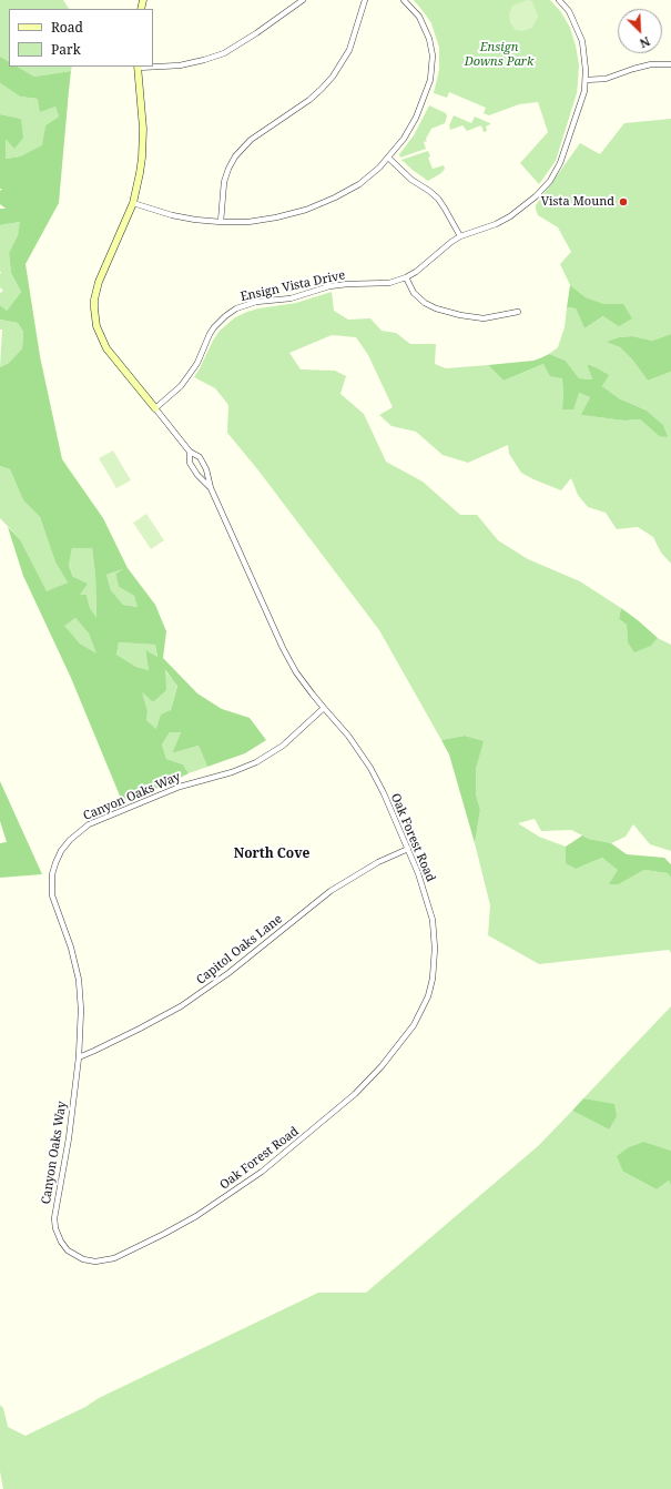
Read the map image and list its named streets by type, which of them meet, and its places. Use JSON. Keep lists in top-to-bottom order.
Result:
{
  "streets": {
    "street": [
      "Ensign Vista Drive",
      "Canyon Oaks Way",
      "Oak Forest Road",
      "Capitol Oaks Lane"
    ]
  },
  "crossings": [
    ["Canyon Oaks Way", "Oak Forest Road"],
    ["Canyon Oaks Way", "Capitol Oaks Lane"],
    ["Oak Forest Road", "Capitol Oaks Lane"]
  ],
  "districts": ["North Cove"],
  "parks": ["Ensign Downs Park"],
  "places": ["Vista Mound"],
  "legend": ["Road", "Park"],
  "north": "bottom right"
}
